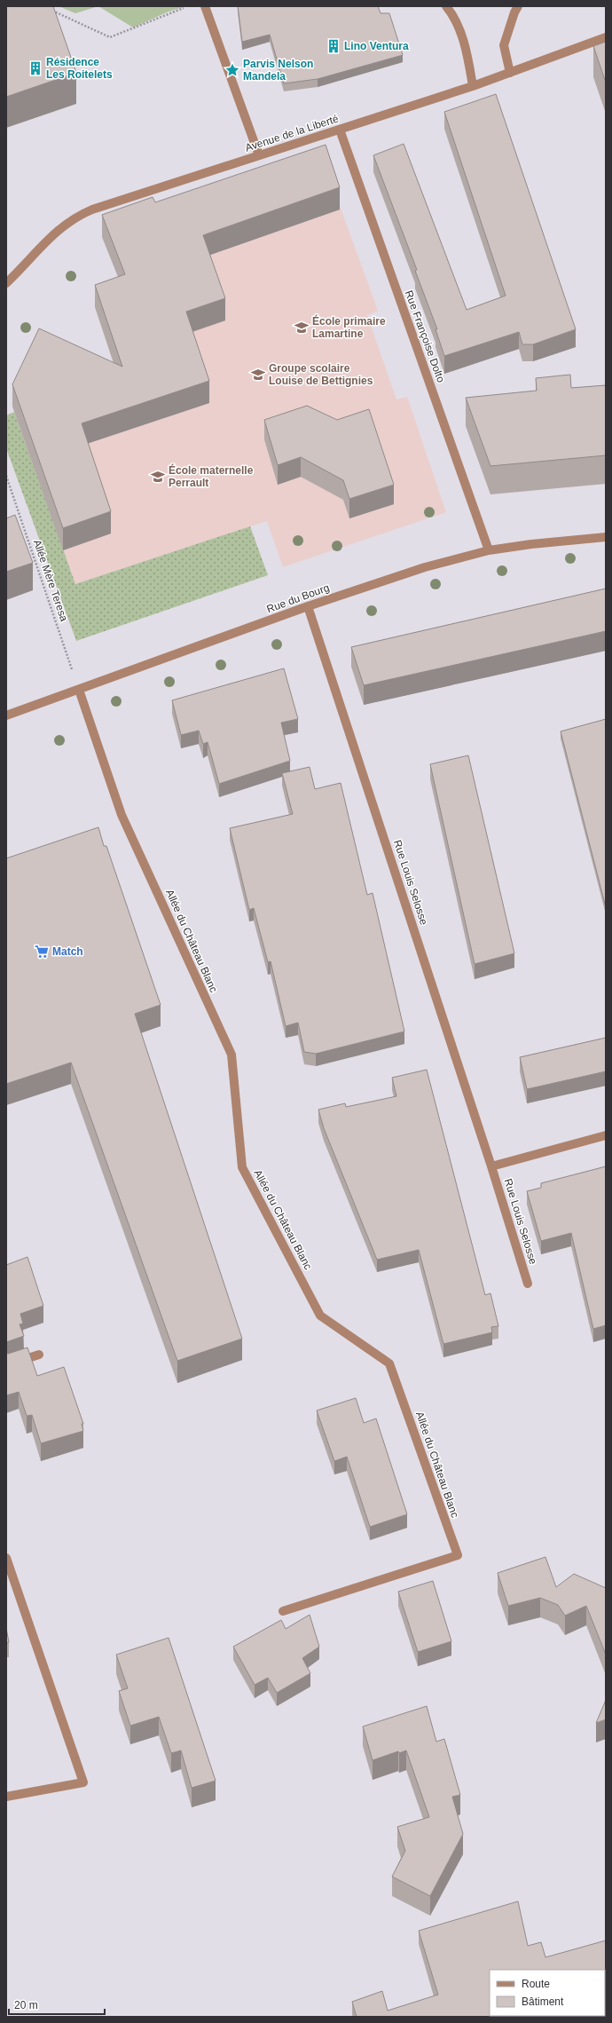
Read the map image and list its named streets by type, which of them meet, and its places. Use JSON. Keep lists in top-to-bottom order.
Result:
{
  "streets": {
    "street": [
      "Avenue de la Liberté",
      "Rue Françoise Dolto",
      "Rue du Bourg",
      "Rue Louis Selosse",
      "Allée du Château Blanc"
    ],
    "path": ["Allée Mère Teresa"]
  },
  "crossings": [
    ["Avenue de la Liberté", "Rue Françoise Dolto"],
    ["Rue Françoise Dolto", "Rue du Bourg"],
    ["Allée Mère Teresa", "Rue du Bourg"],
    ["Allée Mère Teresa", "Allée du Château Blanc"],
    ["Rue du Bourg", "Rue Louis Selosse"],
    ["Rue du Bourg", "Allée du Château Blanc"]
  ],
  "places": {
    "building": ["Lino Ventura", "Résidence Les Roitelets"],
    "place": ["Parvis Nelson Mandela"],
    "school or university": ["École primaire Lamartine", "Groupe scolaire Louise de Bettignies", "École maternelle Perrault"],
    "supermarket": ["Match"]
  },
  "legend": ["Route", "Bâtiment"],
  "scale_bar": "20 m"
}
